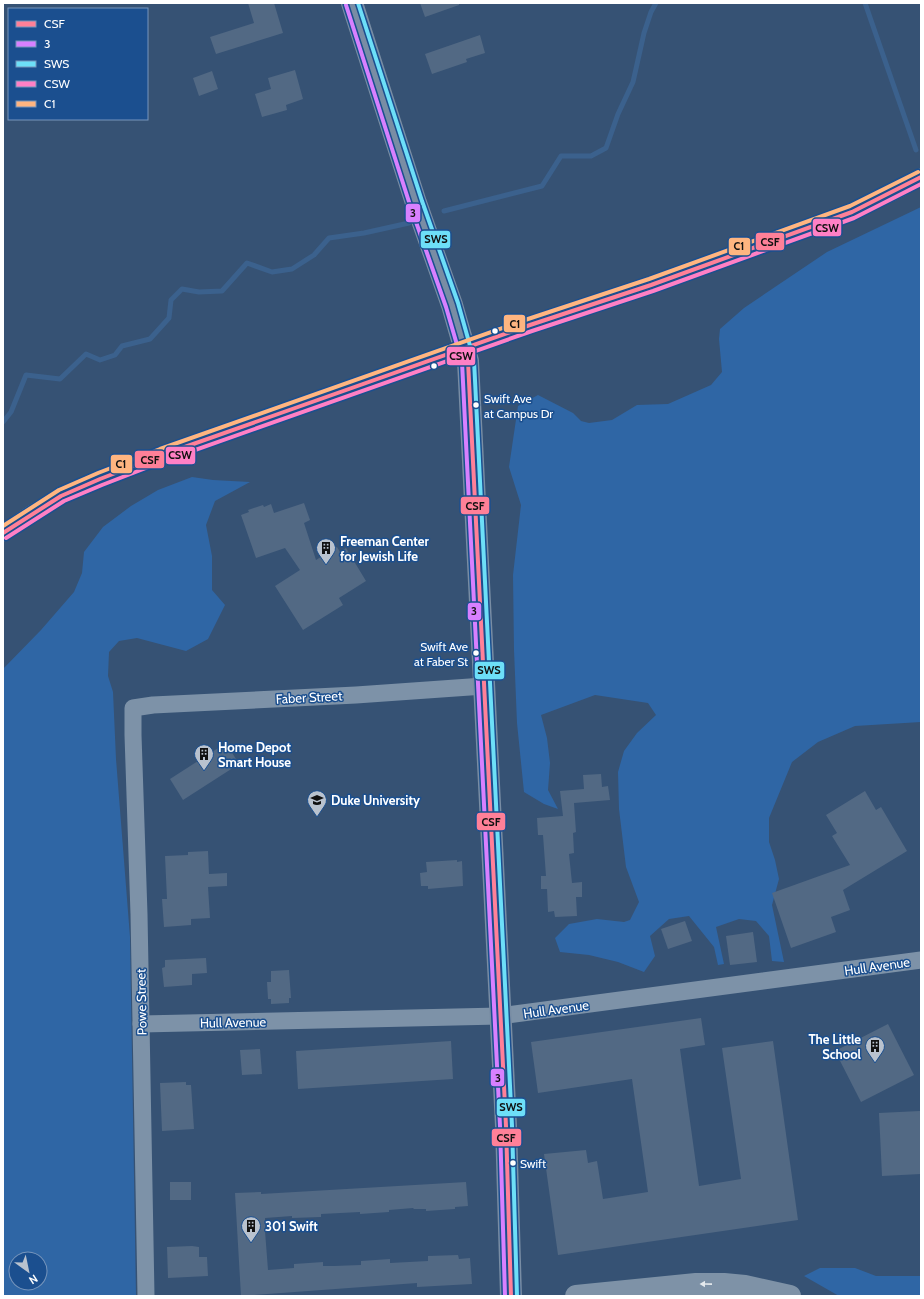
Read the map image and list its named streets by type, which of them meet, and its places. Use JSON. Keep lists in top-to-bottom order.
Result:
{
  "streets": {
    "street": ["Faber Street", "Hull Avenue", "Powe Street"]
  },
  "crossings": [
    ["Faber Street", "Powe Street"],
    ["Hull Avenue", "Powe Street"]
  ],
  "places": {
    "other": ["Swift Ave at Campus Dr", "Swift Ave at Faber St", "Swift"],
    "building": [
      "Freeman Center for Jewish Life",
      "Home Depot Smart House",
      "The Little School",
      "301 Swift"
    ],
    "school or university": ["Duke University"]
  },
  "lines": [
    "transit line SWS",
    "transit line 3",
    "transit line C1",
    "transit line CSF",
    "transit line CSW"
  ],
  "legend": [
    "CSF",
    "3",
    "SWS",
    "CSW",
    "C1"
  ],
  "north": "bottom right"
}
